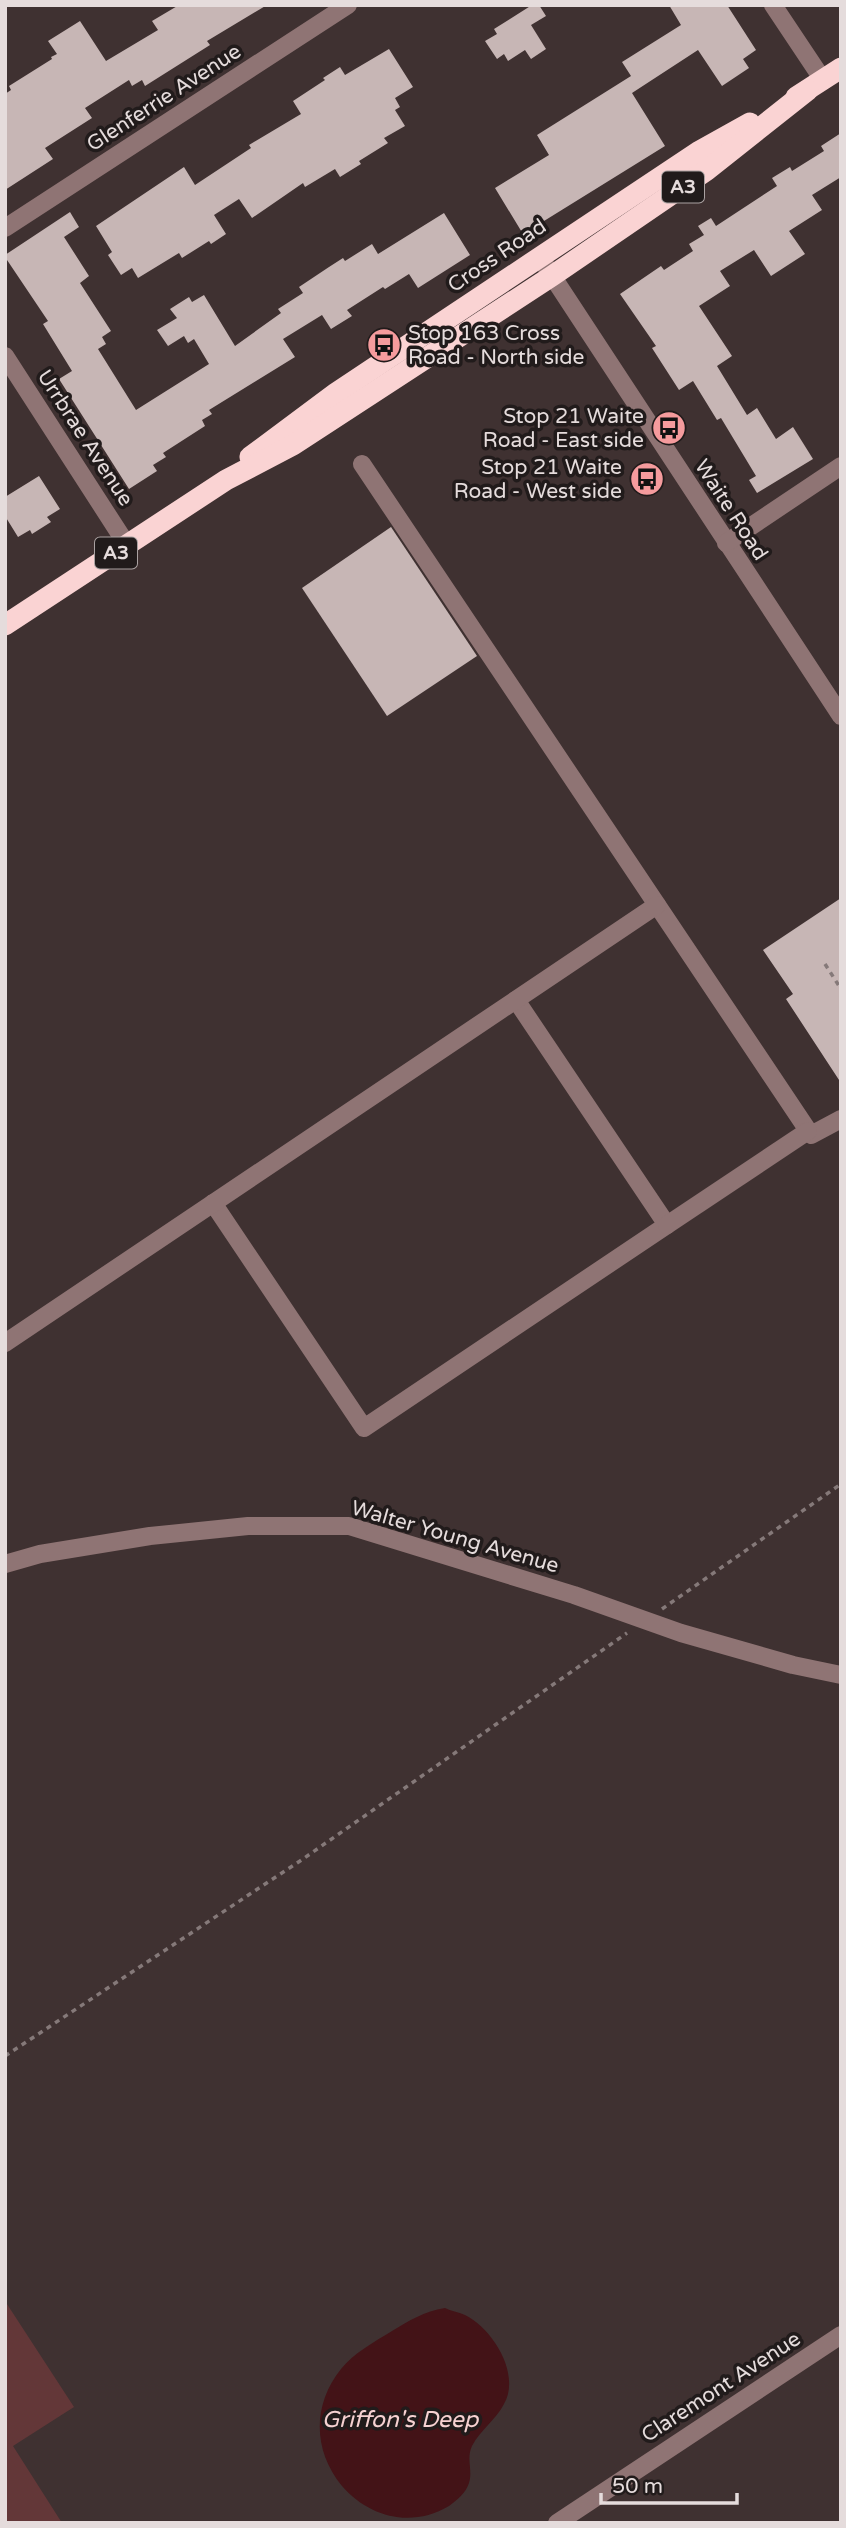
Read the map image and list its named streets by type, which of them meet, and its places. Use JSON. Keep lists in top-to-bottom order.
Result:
{
  "streets": {
    "highway": ["A3", "Cross Road"],
    "street": [
      "Glenferrie Avenue",
      "Urrbrae Avenue",
      "Waite Road",
      "Walter Young Avenue",
      "Claremont Avenue"
    ]
  },
  "crossings": [
    ["Cross Road", "Urrbrae Avenue"],
    ["Cross Road", "Waite Road"]
  ],
  "water": ["Griffon's Deep"],
  "places": {
    "bus stop": ["Stop 163 Cross Road - North side", "Stop 21 Waite Road - East side", "Stop 21 Waite Road - West side"]
  },
  "scale_bar": "50 m"
}
